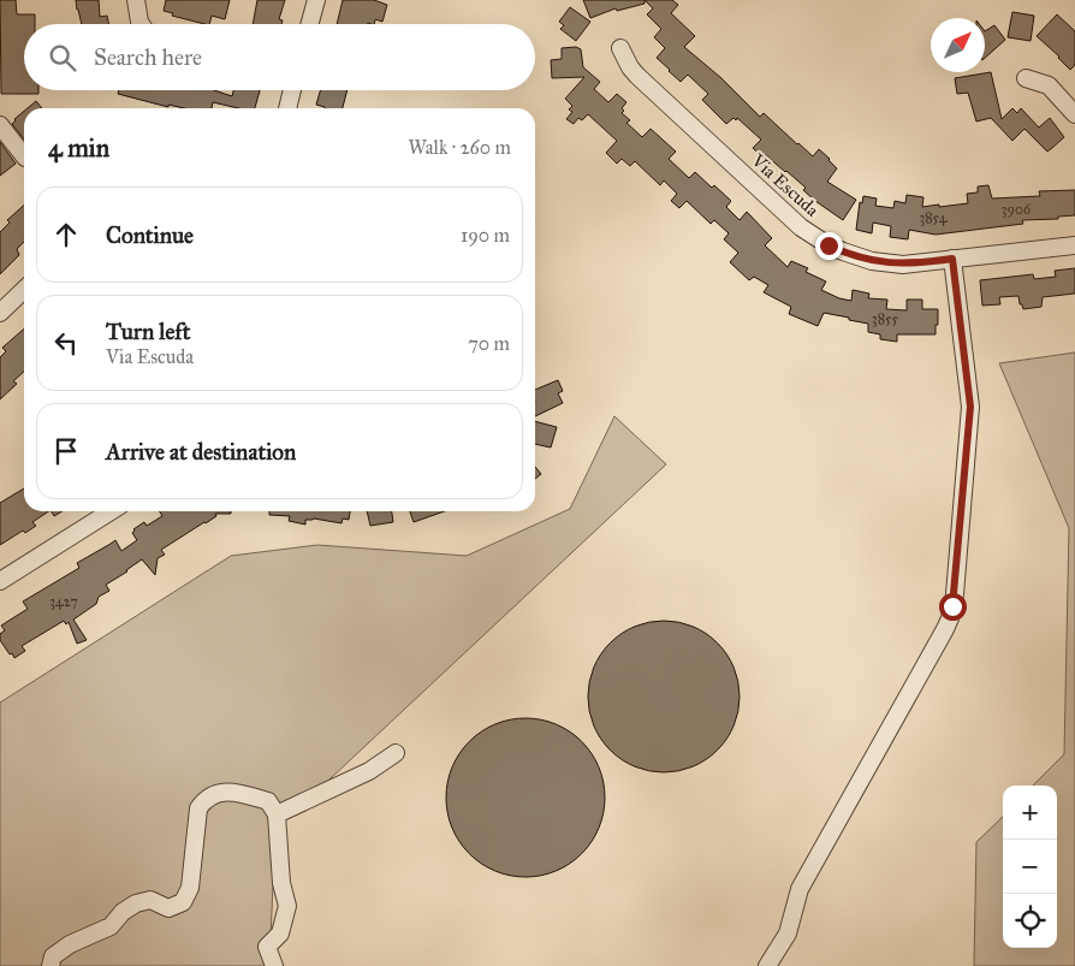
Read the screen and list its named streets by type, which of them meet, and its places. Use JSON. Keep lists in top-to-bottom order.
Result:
{
  "streets": {
    "street": ["Via Escuda"]
  },
  "house_numbers": [
    "3906",
    "3854",
    "3855",
    "3427"
  ],
  "north": "top right",
  "page": {
    "search": "Search here",
    "heading": ["4 min", "Walk · 260 m"],
    "list": [
      ["Continue", "190 m"],
      ["Turn left", "Via Escuda", "70 m"],
      "Arrive at destination"
    ],
    "map_buttons": ["+", "−"]
  }
}
